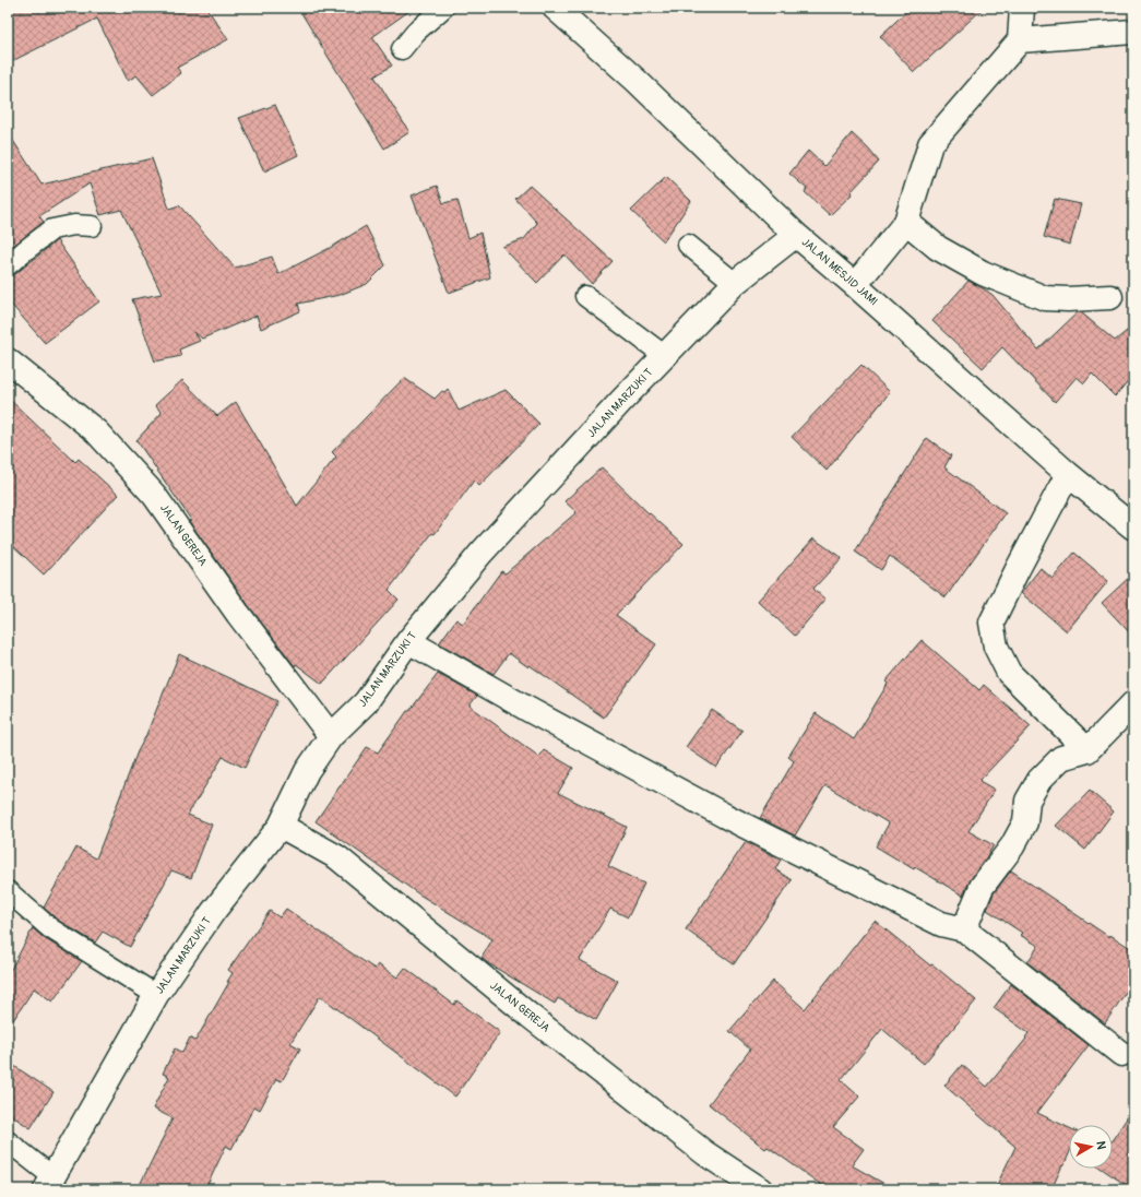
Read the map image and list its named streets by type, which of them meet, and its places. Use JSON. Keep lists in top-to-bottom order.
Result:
{
  "streets": {
    "street": ["JALAN MESJID JAMI", "JALAN MARZUKI T", "JALAN GEREJA"]
  },
  "crossings": [
    ["JALAN MESJID JAMI", "JALAN MARZUKI T"],
    ["JALAN MARZUKI T", "JALAN GEREJA"]
  ],
  "north": "right"
}
